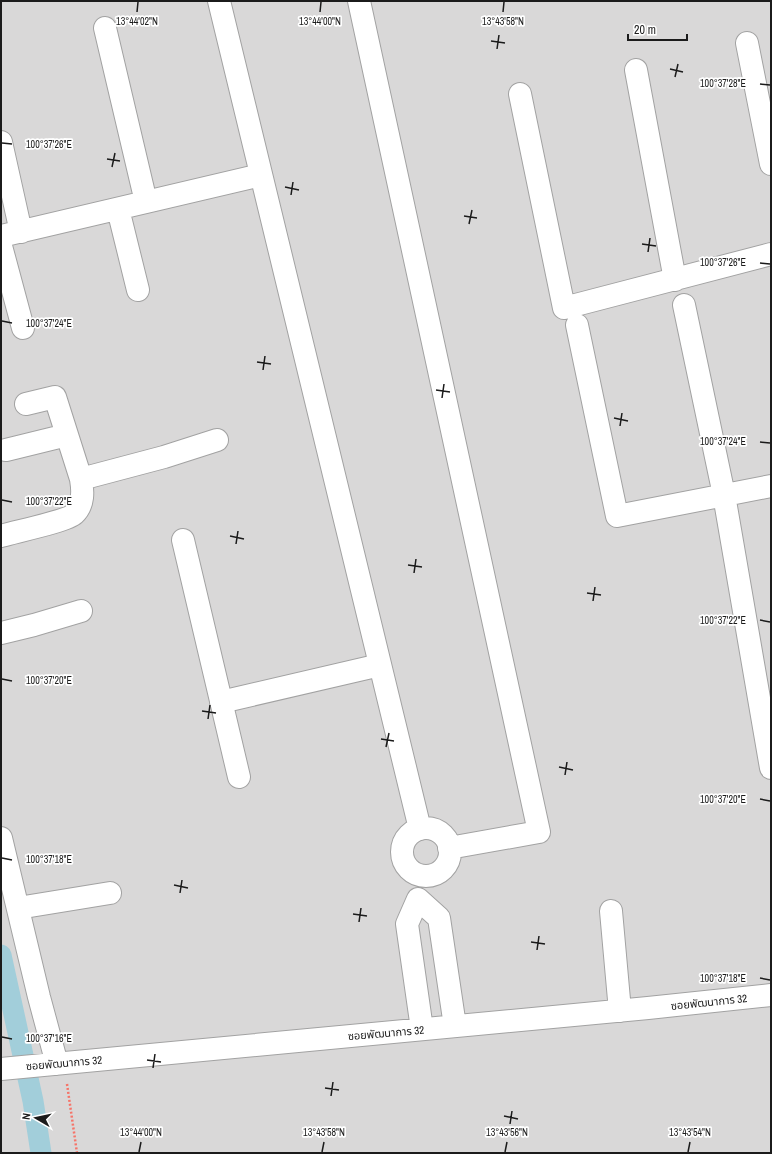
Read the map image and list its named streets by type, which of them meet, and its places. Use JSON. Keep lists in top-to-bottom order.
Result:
{
  "streets": {
    "street": ["ซอยพัฒนาการ 32"]
  },
  "scale_bar": "20 m",
  "north": "left",
  "coordinates": [
    "13°44'00\"N",
    "13°43'58\"N",
    "13°44'02\"N",
    "100°37'28\"E",
    "100°37'26\"E",
    "100°37'24\"E",
    "100°37'22\"E",
    "100°37'20\"E",
    "100°37'18\"E",
    "100°37'16\"E",
    "13°43'56\"N",
    "13°43'54\"N"
  ]
}
